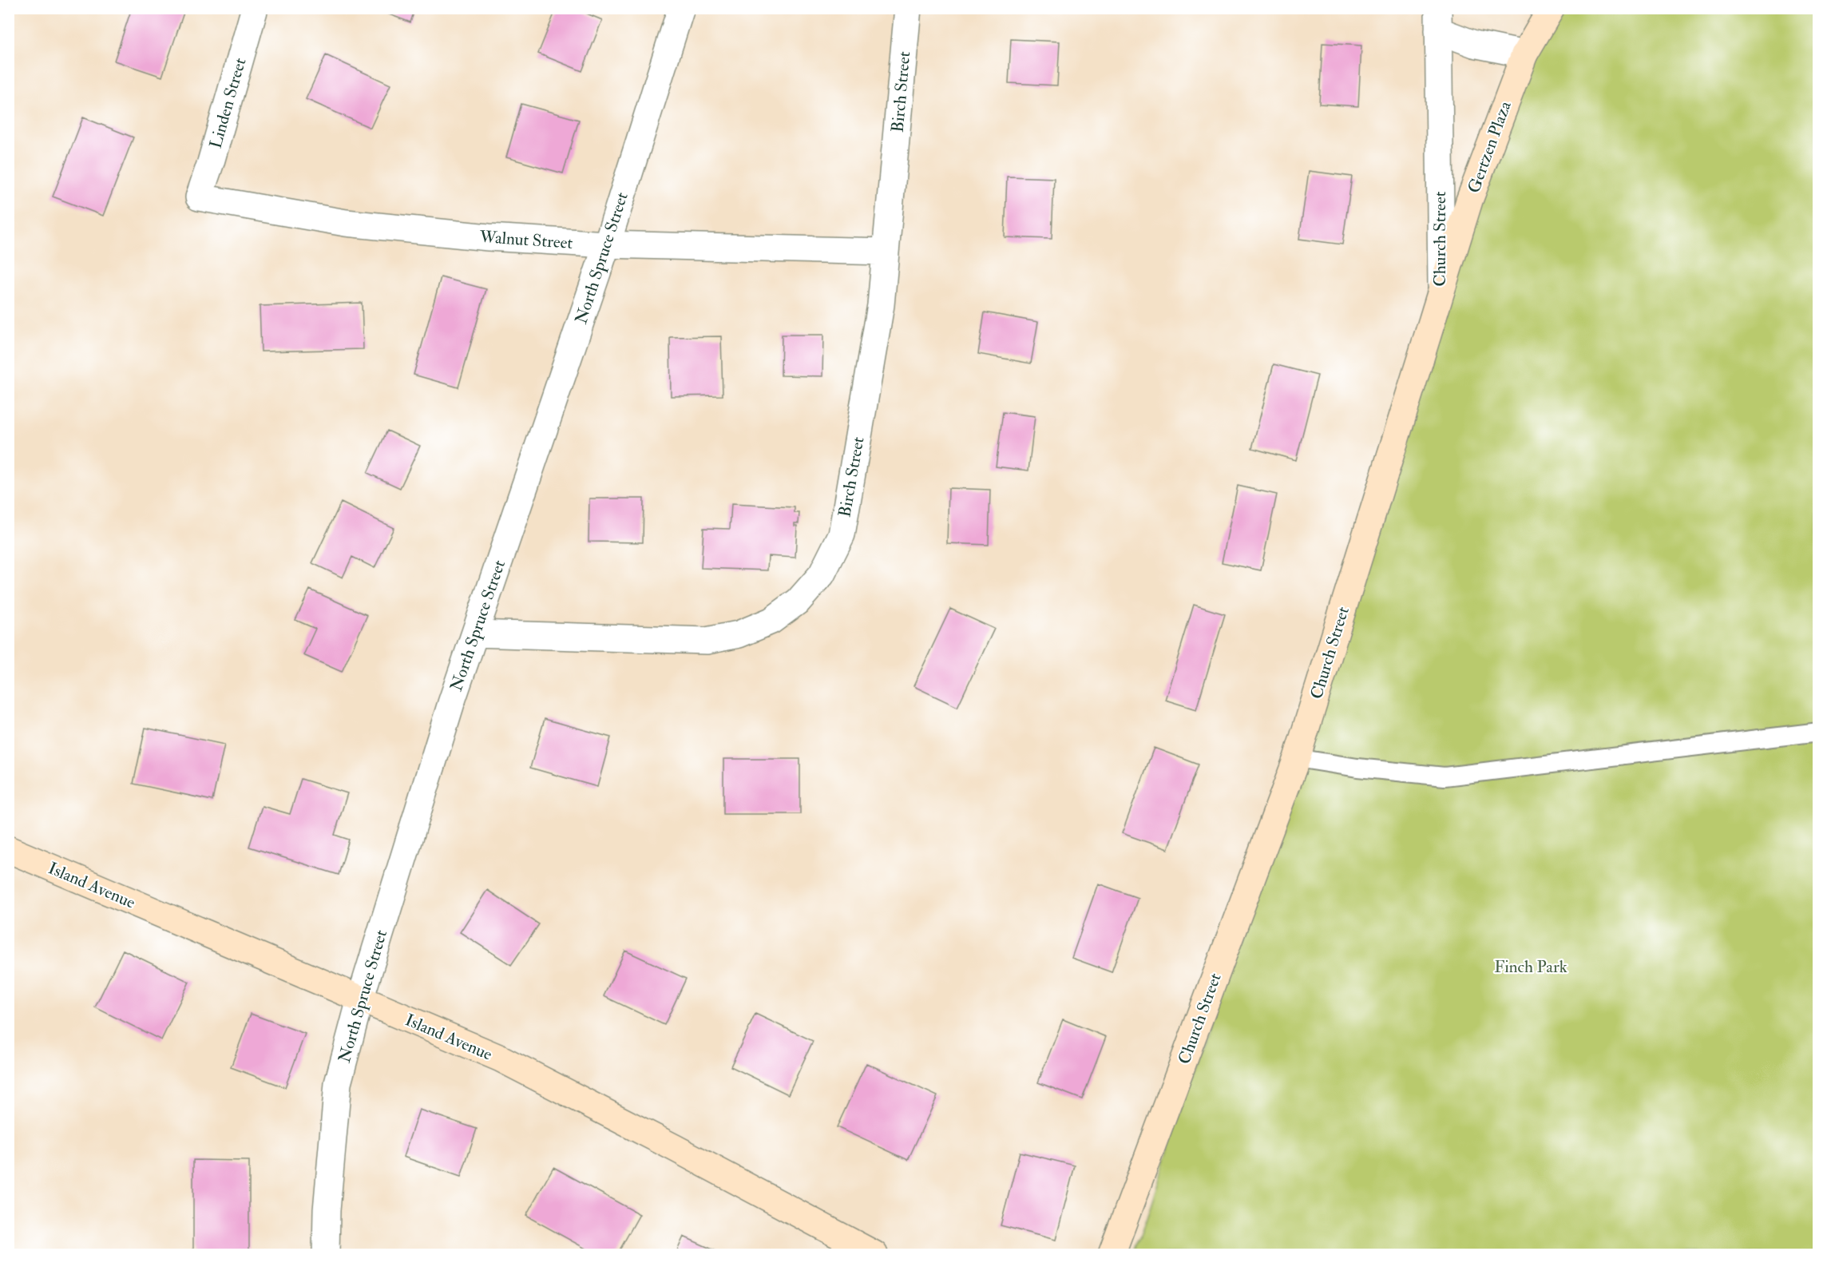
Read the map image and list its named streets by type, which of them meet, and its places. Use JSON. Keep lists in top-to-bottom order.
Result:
{
  "streets": {
    "street": [
      "Birch Street",
      "Linden Street",
      "Gertzen Plaza",
      "Church Street",
      "Walnut Street",
      "North Spruce Street",
      "Island Avenue"
    ]
  },
  "crossings": [
    ["Birch Street", "Walnut Street"],
    ["Birch Street", "North Spruce Street"],
    ["Linden Street", "Walnut Street"],
    ["Gertzen Plaza", "Church Street"],
    ["Walnut Street", "North Spruce Street"],
    ["North Spruce Street", "Island Avenue"]
  ],
  "parks": ["Finch Park"]
}
